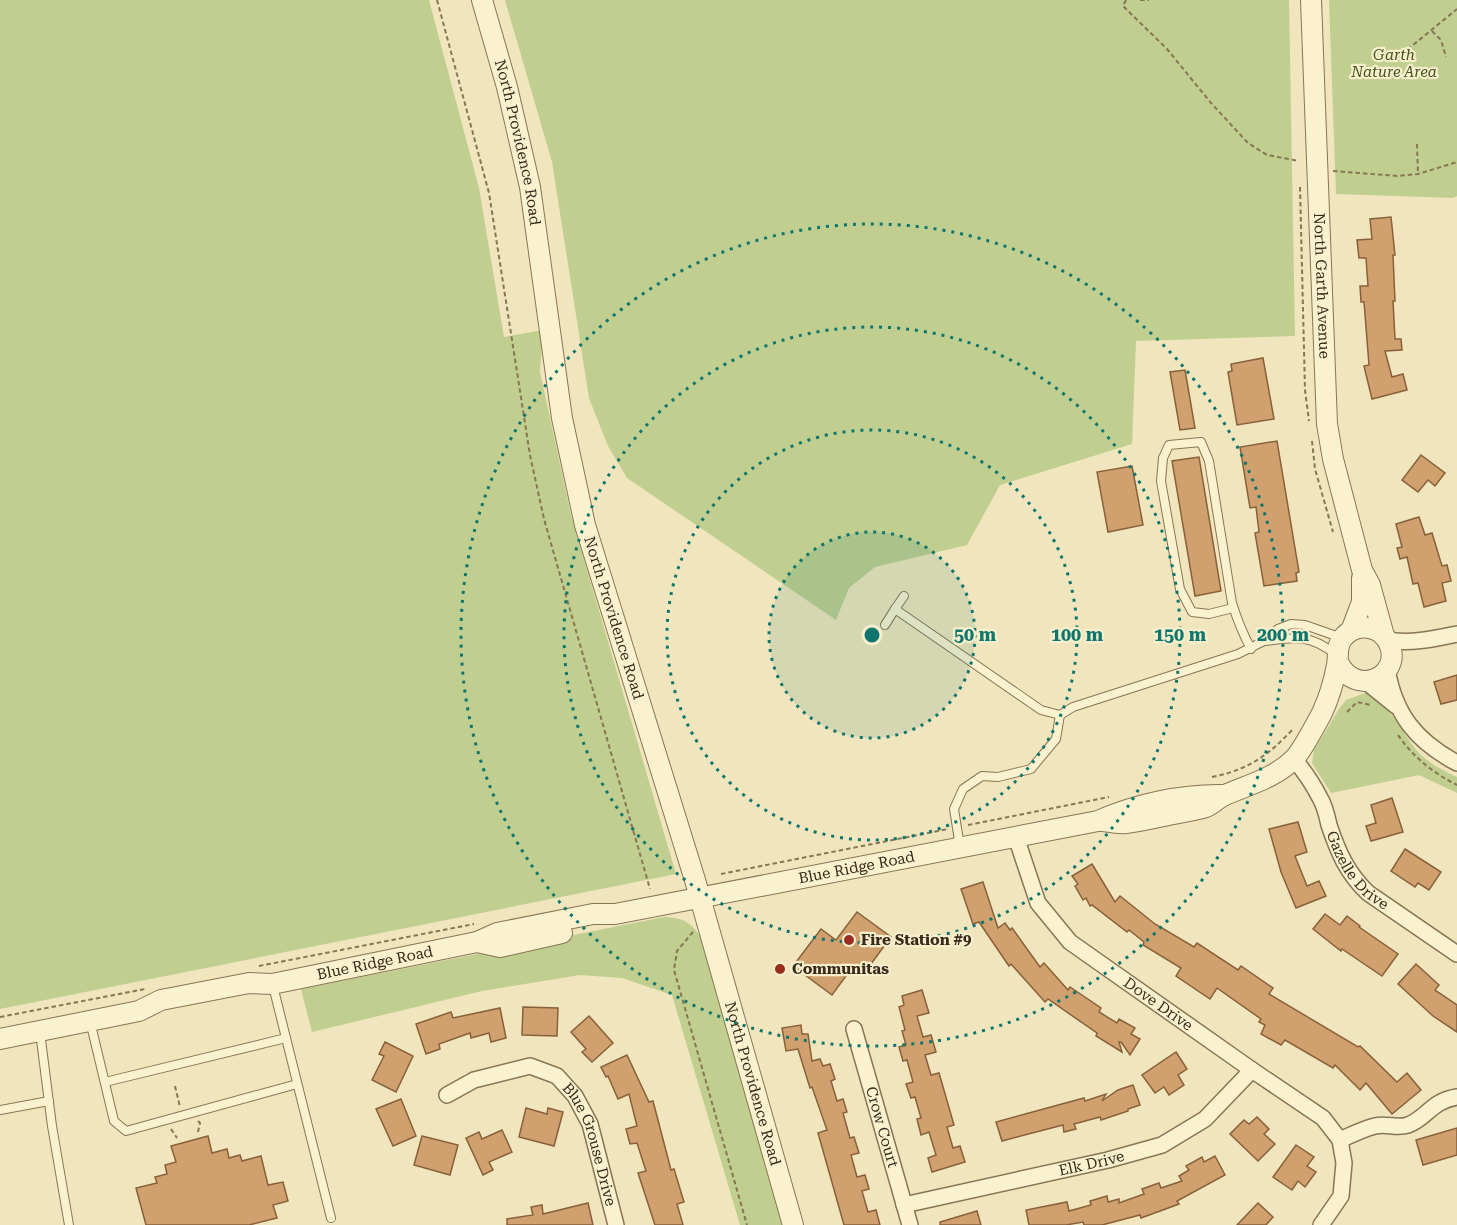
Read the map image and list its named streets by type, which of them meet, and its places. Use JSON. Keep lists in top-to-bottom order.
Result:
{
  "streets": {
    "street": [
      "North Providence Road",
      "North Garth Avenue",
      "Blue Ridge Road",
      "Gazelle Drive",
      "Dove Drive",
      "Crow Court",
      "Blue Grouse Drive",
      "Elk Drive"
    ]
  },
  "crossings": [
    ["North Providence Road", "Blue Ridge Road"],
    ["North Garth Avenue", "Blue Ridge Road"],
    ["Blue Ridge Road", "Gazelle Drive"],
    ["Blue Ridge Road", "Dove Drive"],
    ["Dove Drive", "Elk Drive"],
    ["Crow Court", "Elk Drive"]
  ],
  "parks": ["Garth Nature Area"],
  "places": ["Fire Station #9", "Communitas"],
  "rings": [
    "50 m",
    "100 m",
    "150 m",
    "200 m"
  ]
}
